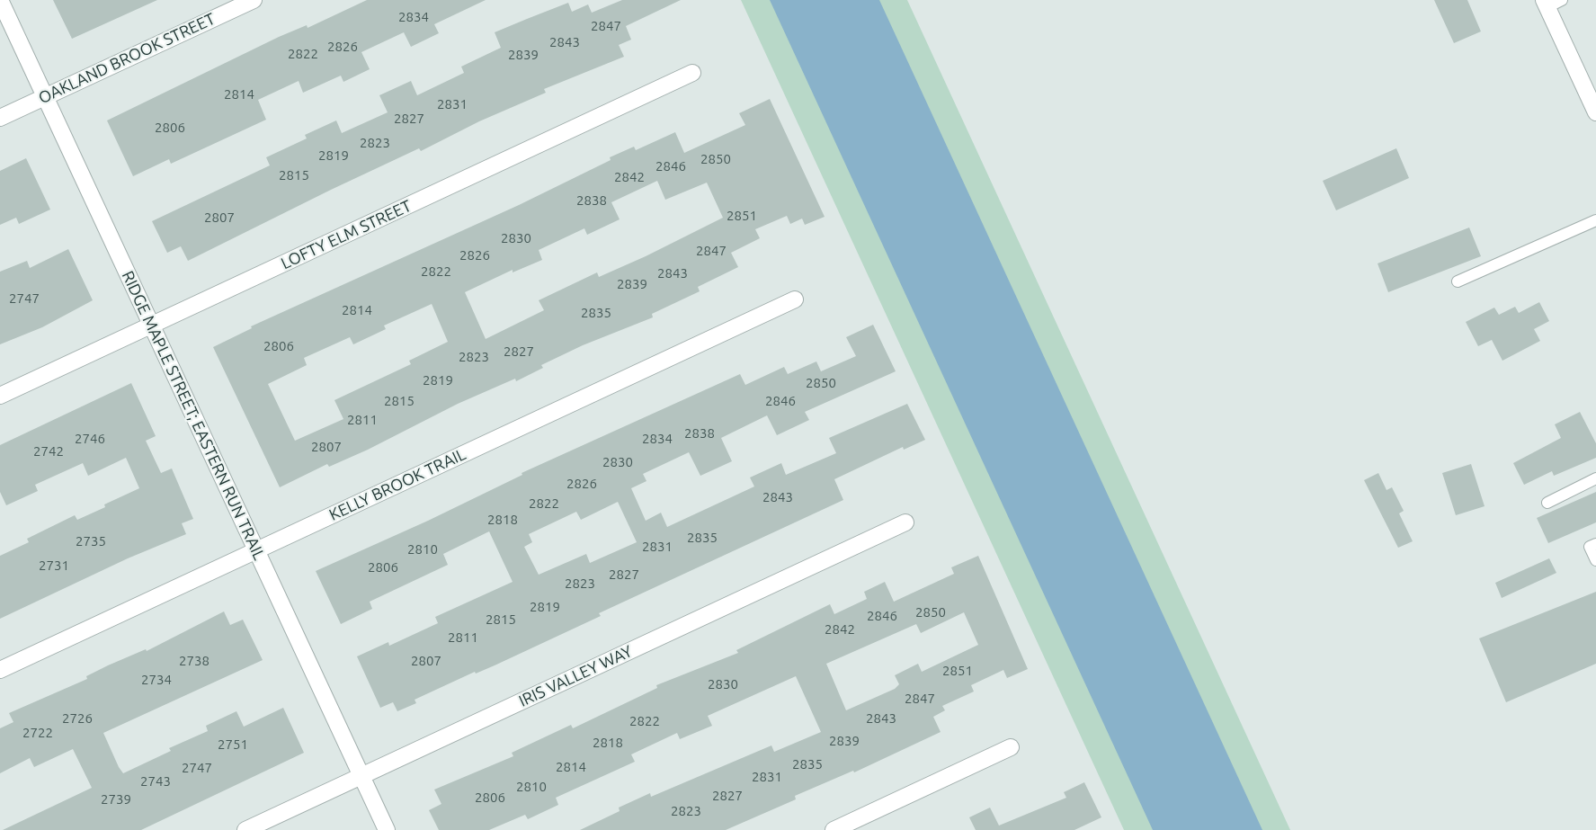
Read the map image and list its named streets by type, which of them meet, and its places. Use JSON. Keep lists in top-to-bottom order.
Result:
{
  "streets": {
    "street": [
      "OAKLAND BROOK STREET",
      "LOFTY ELM STREET",
      "RIDGE MAPLE STREET; EASTERN RUN TRAIL",
      "KELLY BROOK TRAIL",
      "IRIS VALLEY WAY"
    ]
  },
  "crossings": [
    ["OAKLAND BROOK STREET", "RIDGE MAPLE STREET; EASTERN RUN TRAIL"],
    ["LOFTY ELM STREET", "RIDGE MAPLE STREET; EASTERN RUN TRAIL"],
    ["RIDGE MAPLE STREET; EASTERN RUN TRAIL", "KELLY BROOK TRAIL"],
    ["RIDGE MAPLE STREET; EASTERN RUN TRAIL", "IRIS VALLEY WAY"]
  ],
  "house_numbers": [
    "2834",
    "2847",
    "2843",
    "2826",
    "2822",
    "2839",
    "2814",
    "2831",
    "2827",
    "2806",
    "2823",
    "2819",
    "2850",
    "2846",
    "2815",
    "2842",
    "2838",
    "2851",
    "2807",
    "2830",
    "2847",
    "2826",
    "2822",
    "2843",
    "2839",
    "2747",
    "2814",
    "2835",
    "2806",
    "2827",
    "2823",
    "2819",
    "2850",
    "2815",
    "2846",
    "2811",
    "2838",
    "2746",
    "2834",
    "2807",
    "2742",
    "2830",
    "2826",
    "2843",
    "2822",
    "2818",
    "2835",
    "2735",
    "2831",
    "2810",
    "2731",
    "2806",
    "2827",
    "2823",
    "2819",
    "2850",
    "2846",
    "2815",
    "2842",
    "2811",
    "2738",
    "2807",
    "2851",
    "2734",
    "2830",
    "2847",
    "2726",
    "2843",
    "2822",
    "2722",
    "2839",
    "2818",
    "2751",
    "2835",
    "2814",
    "2747",
    "2831",
    "2743",
    "2810",
    "2827",
    "2806",
    "2739",
    "2823"
  ]
}
